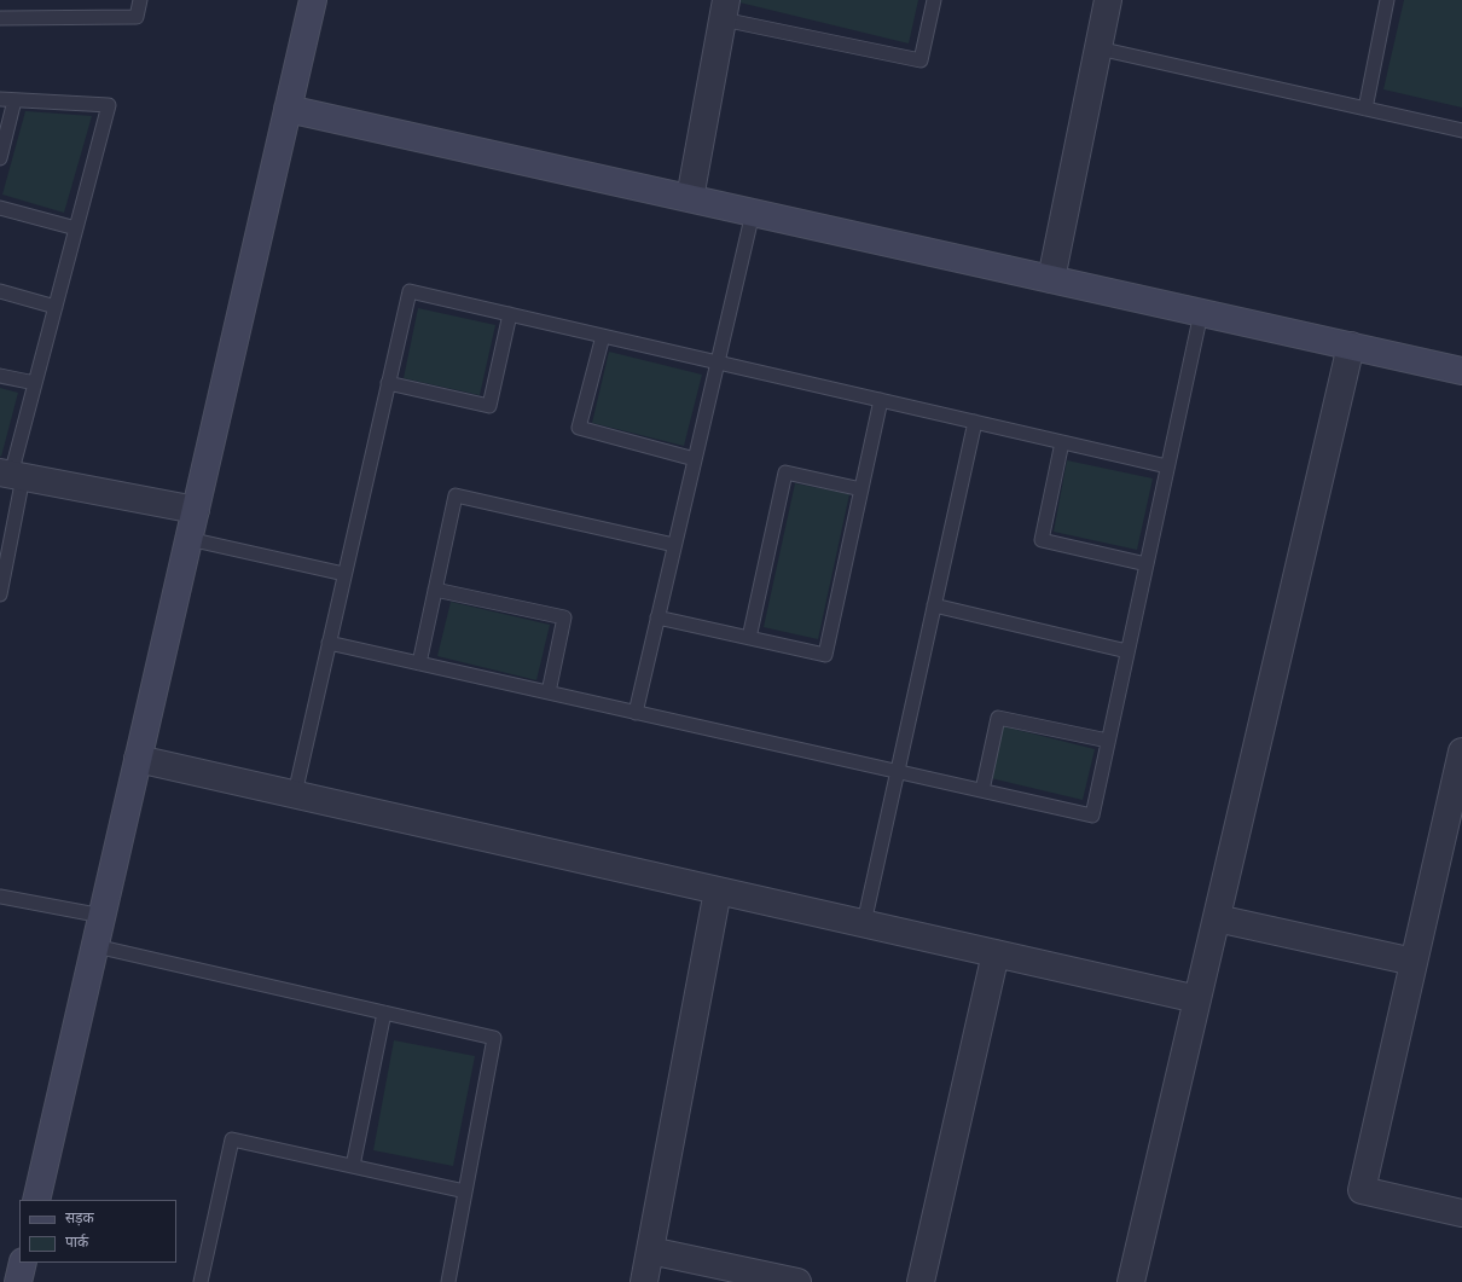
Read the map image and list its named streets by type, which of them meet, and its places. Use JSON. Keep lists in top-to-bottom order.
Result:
{
  "legend": ["सड़क", "पार्क"]
}
